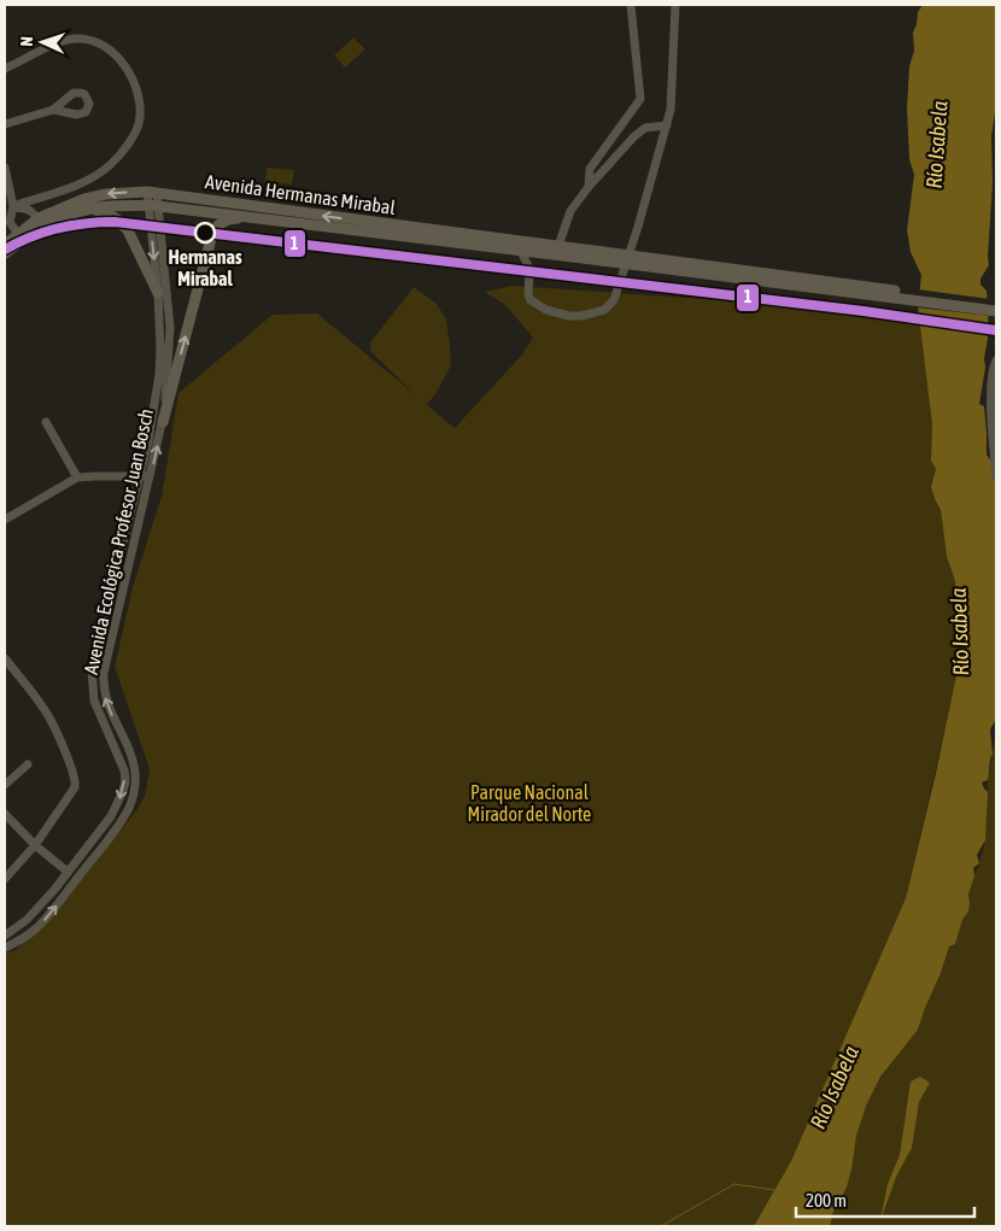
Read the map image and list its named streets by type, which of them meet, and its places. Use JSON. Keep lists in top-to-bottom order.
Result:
{
  "streets": {
    "main road": ["Avenida Hermanas Mirabal"],
    "street": ["Avenida Ecológica Profesor Juan Bosch"]
  },
  "crossings": [
    ["Avenida Hermanas Mirabal", "Avenida Ecológica Profesor Juan Bosch"]
  ],
  "water": ["Río Isabela"],
  "parks": ["Parque Nacional Mirador del Norte"],
  "places": ["Hermanas Mirabal"],
  "lines": ["transit line 1"],
  "scale_bar": "200 m",
  "north": "left"
}
